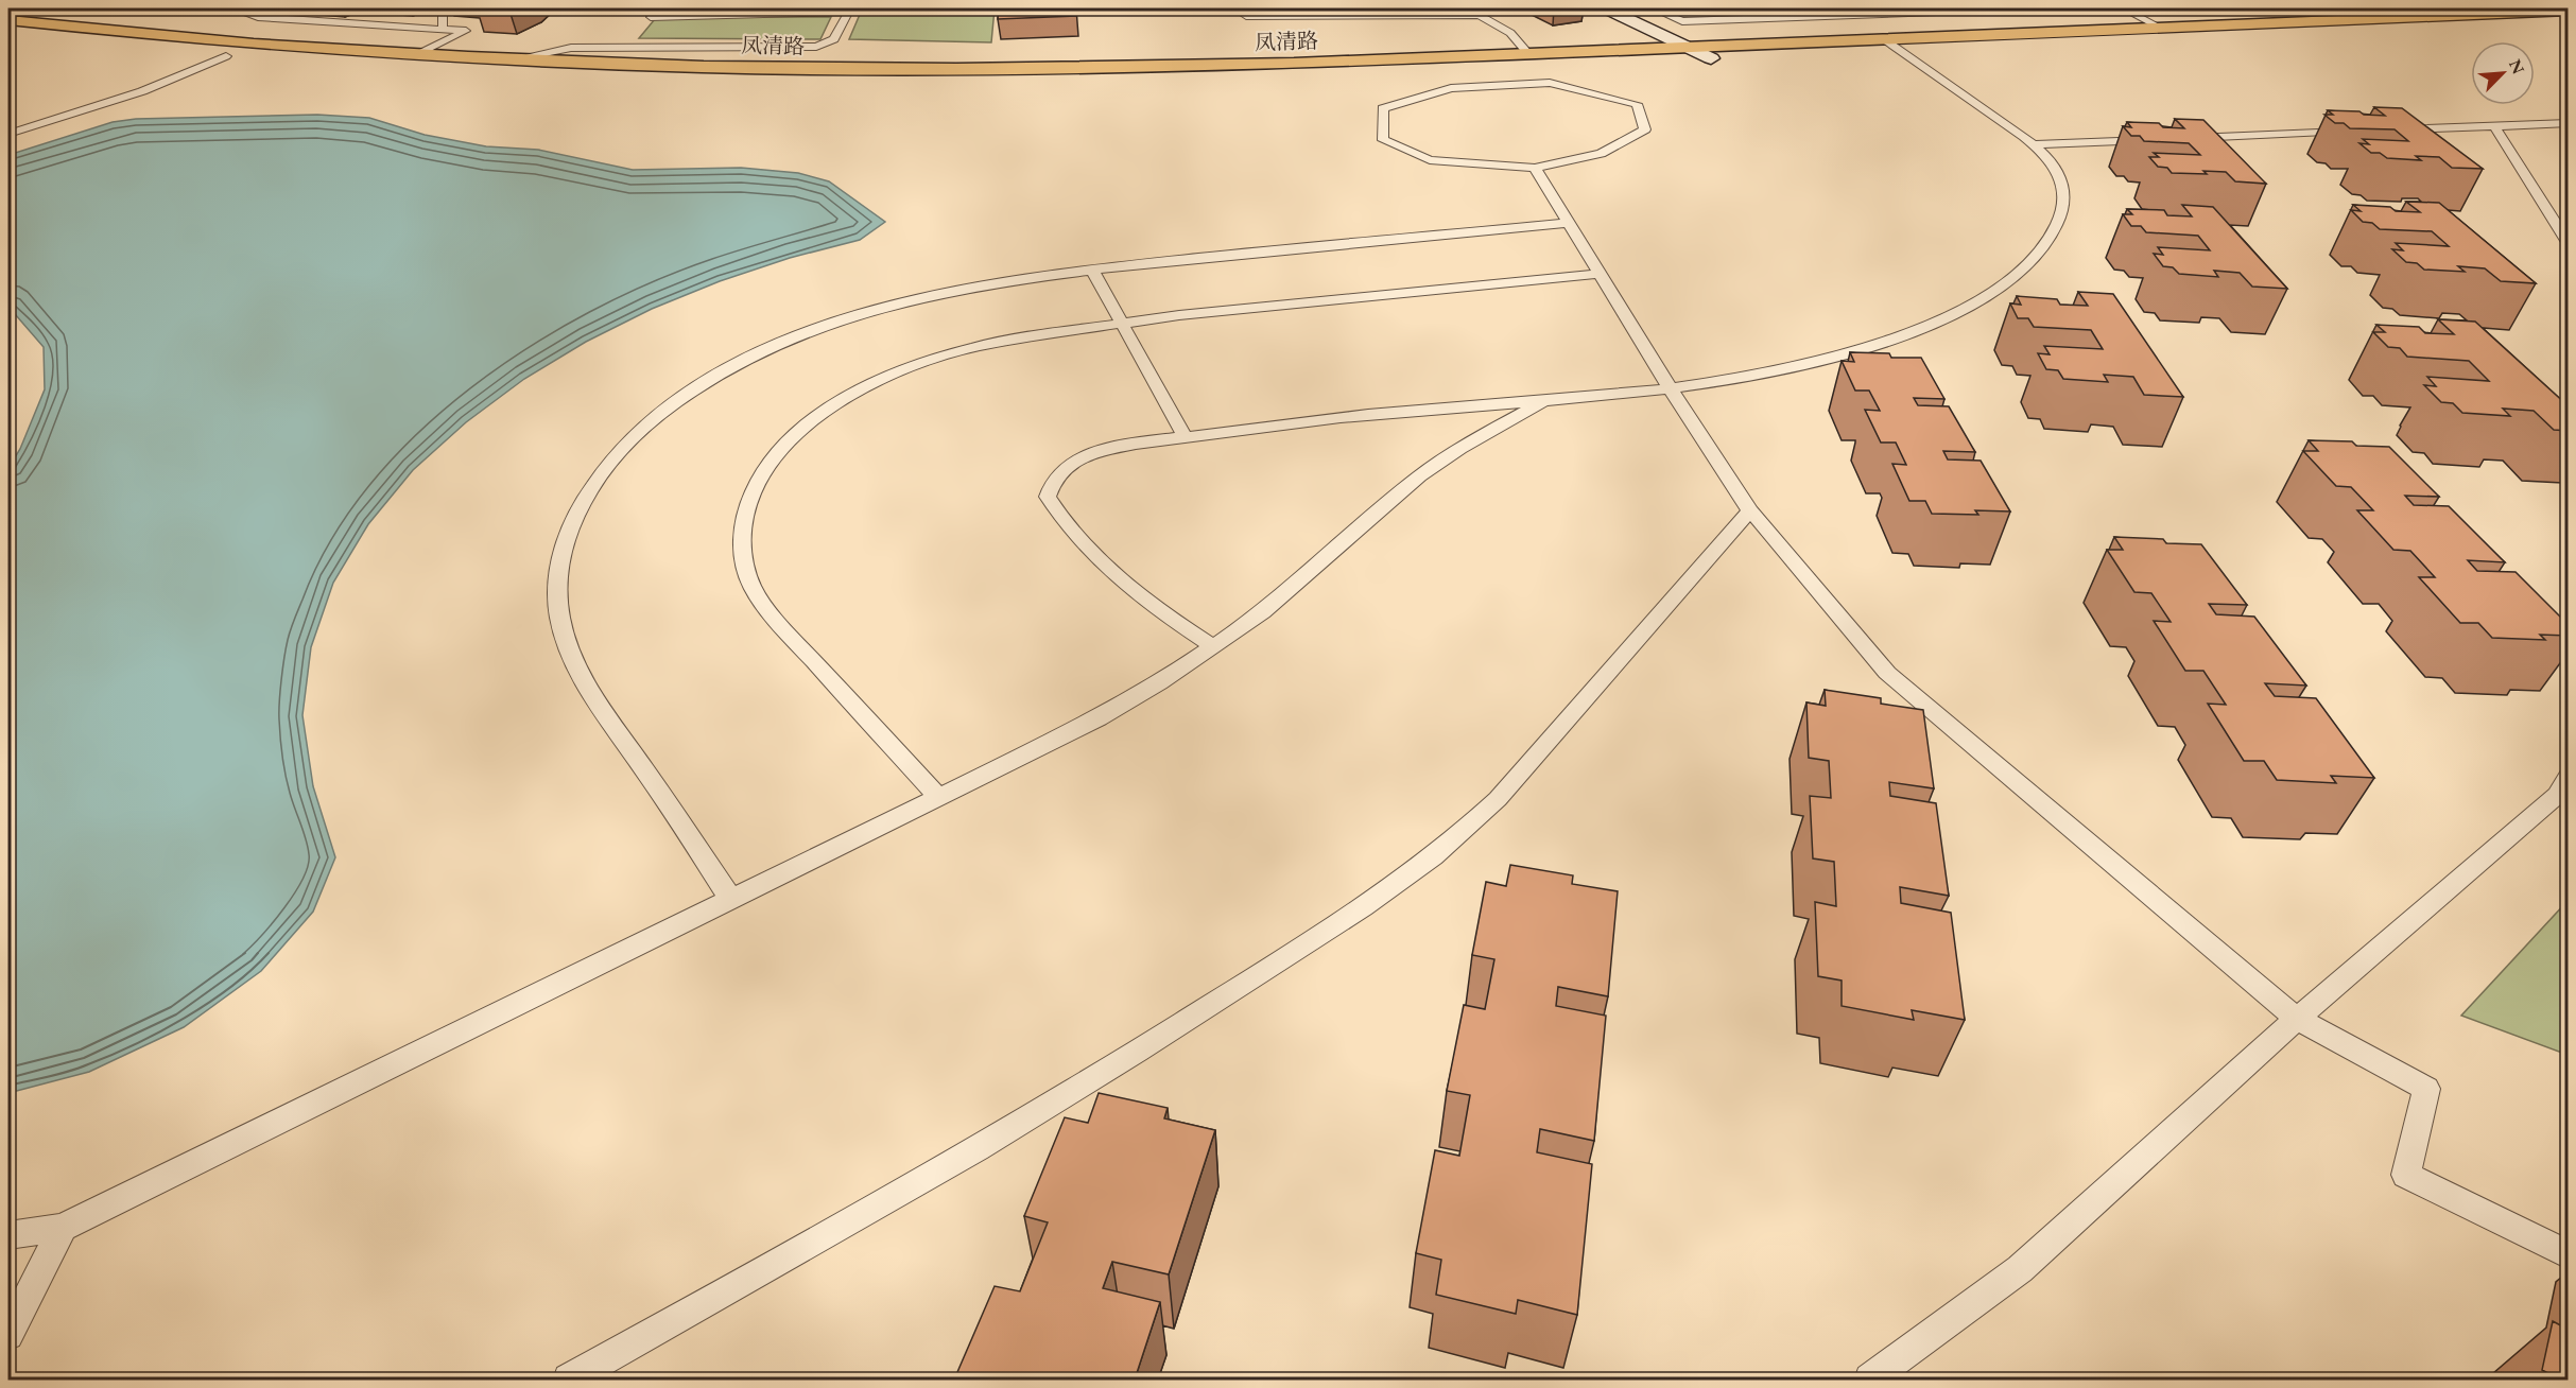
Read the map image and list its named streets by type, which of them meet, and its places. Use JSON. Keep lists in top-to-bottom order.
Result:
{
  "streets": {
    "highway": ["凤清路"]
  },
  "north": "top right"
}
